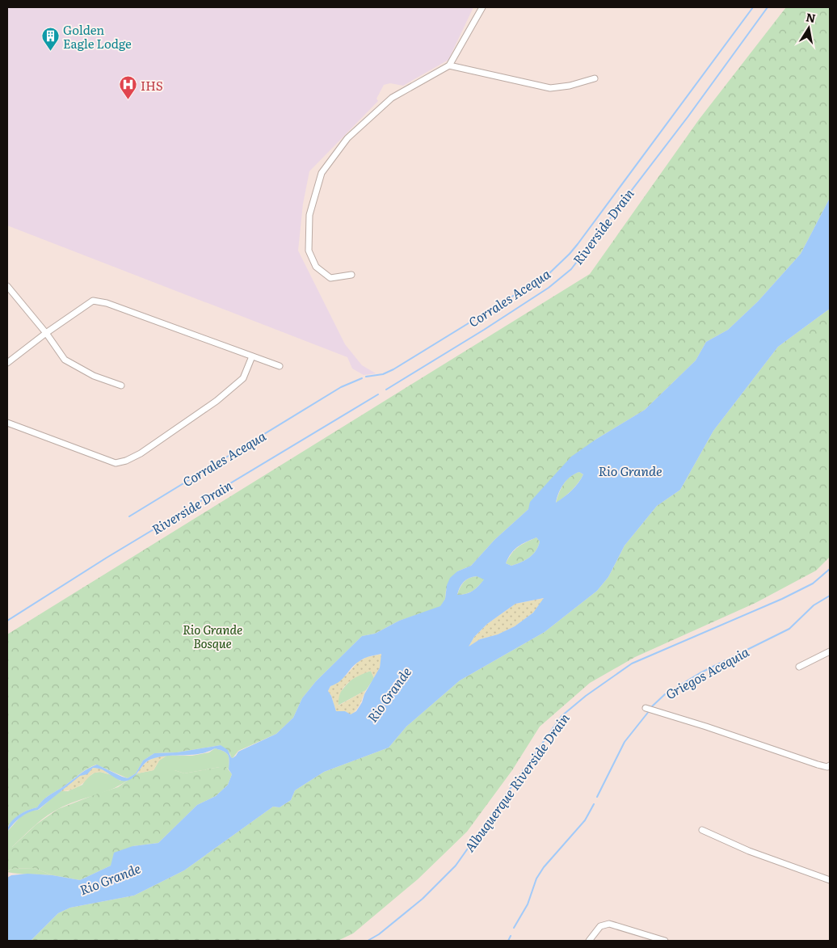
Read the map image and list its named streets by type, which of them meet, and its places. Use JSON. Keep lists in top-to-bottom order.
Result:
{
  "water": [
    "Riverside Drain",
    "Corrales Acequa",
    "Rio Grande",
    "Griegos Acequia",
    "Albuquerque Riverside Drain"
  ],
  "parks": ["Rio Grande Bosque"],
  "places": {
    "building": ["Golden Eagle Lodge"],
    "hospital": ["IHS"]
  },
  "north": "top"
}
